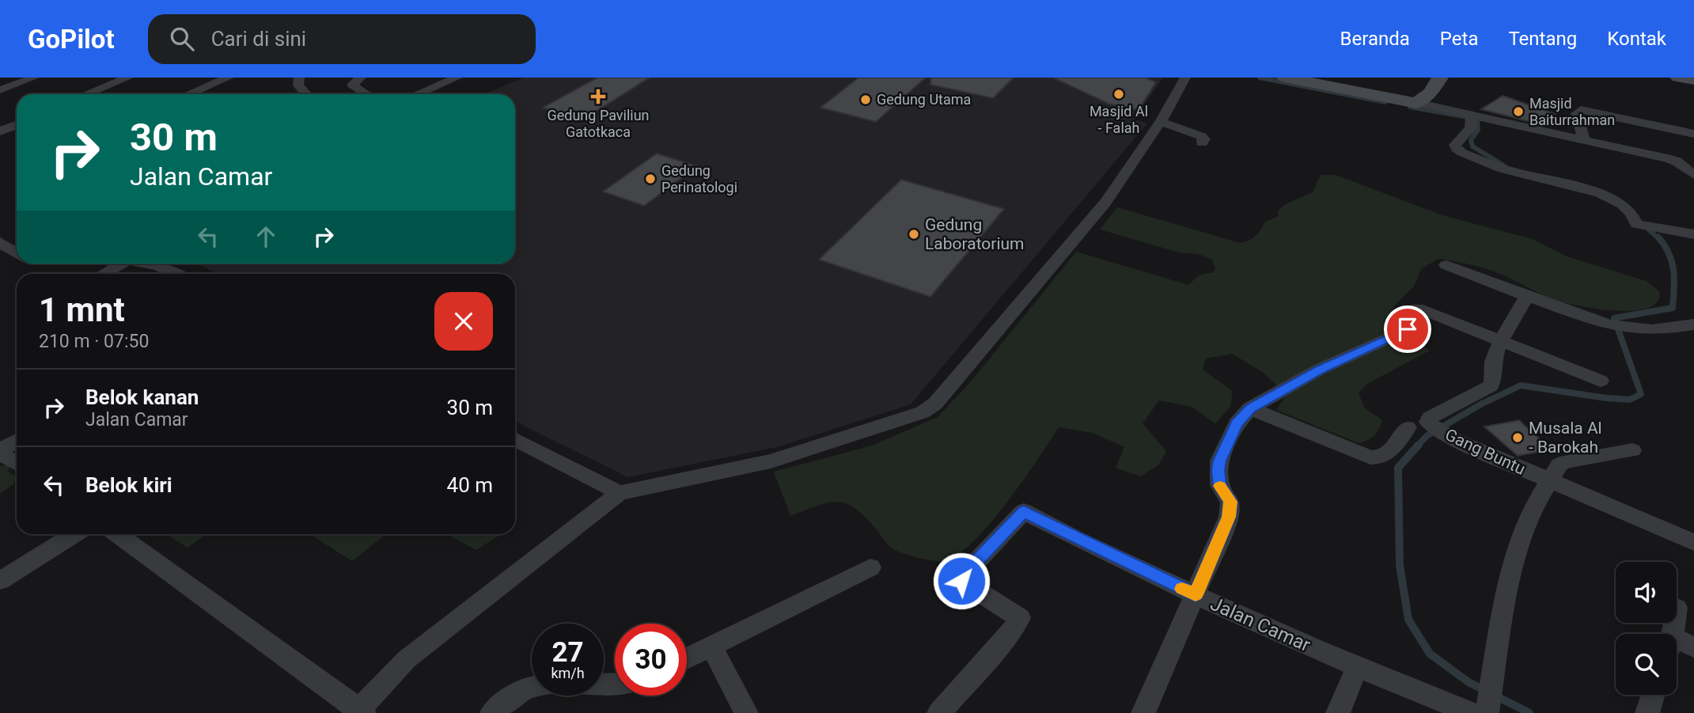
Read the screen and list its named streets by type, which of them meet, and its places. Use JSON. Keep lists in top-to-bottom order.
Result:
{
  "streets": {
    "street": ["Gang Buntu", "Jalan Camar"]
  },
  "places": {
    "other": [
      "Masjid Al - Falah",
      "Gedung Utama",
      "Masjid Baiturrahman",
      "Gedung Perinatologi",
      "Gedung Laboratorium",
      "Musala Al - Barokah"
    ],
    "health": ["Gedung Paviliun Gatotkaca"]
  },
  "page": {
    "header": "GoPilot",
    "search": "Cari di sini",
    "nav": [
      "Beranda",
      "Peta",
      "Tentang",
      "Kontak"
    ],
    "turn": ["30 m", "Jalan Camar"],
    "heading": ["1 mnt", "210 m · 07:50"],
    "list": [
      {
        "name": "Belok kanan",
        "note": "Jalan Camar",
        "value": "30 m"
      },
      {
        "name": "Belok kiri",
        "value": "40 m"
      }
    ],
    "speed": "27 km/h",
    "limit": "30"
  }
}
